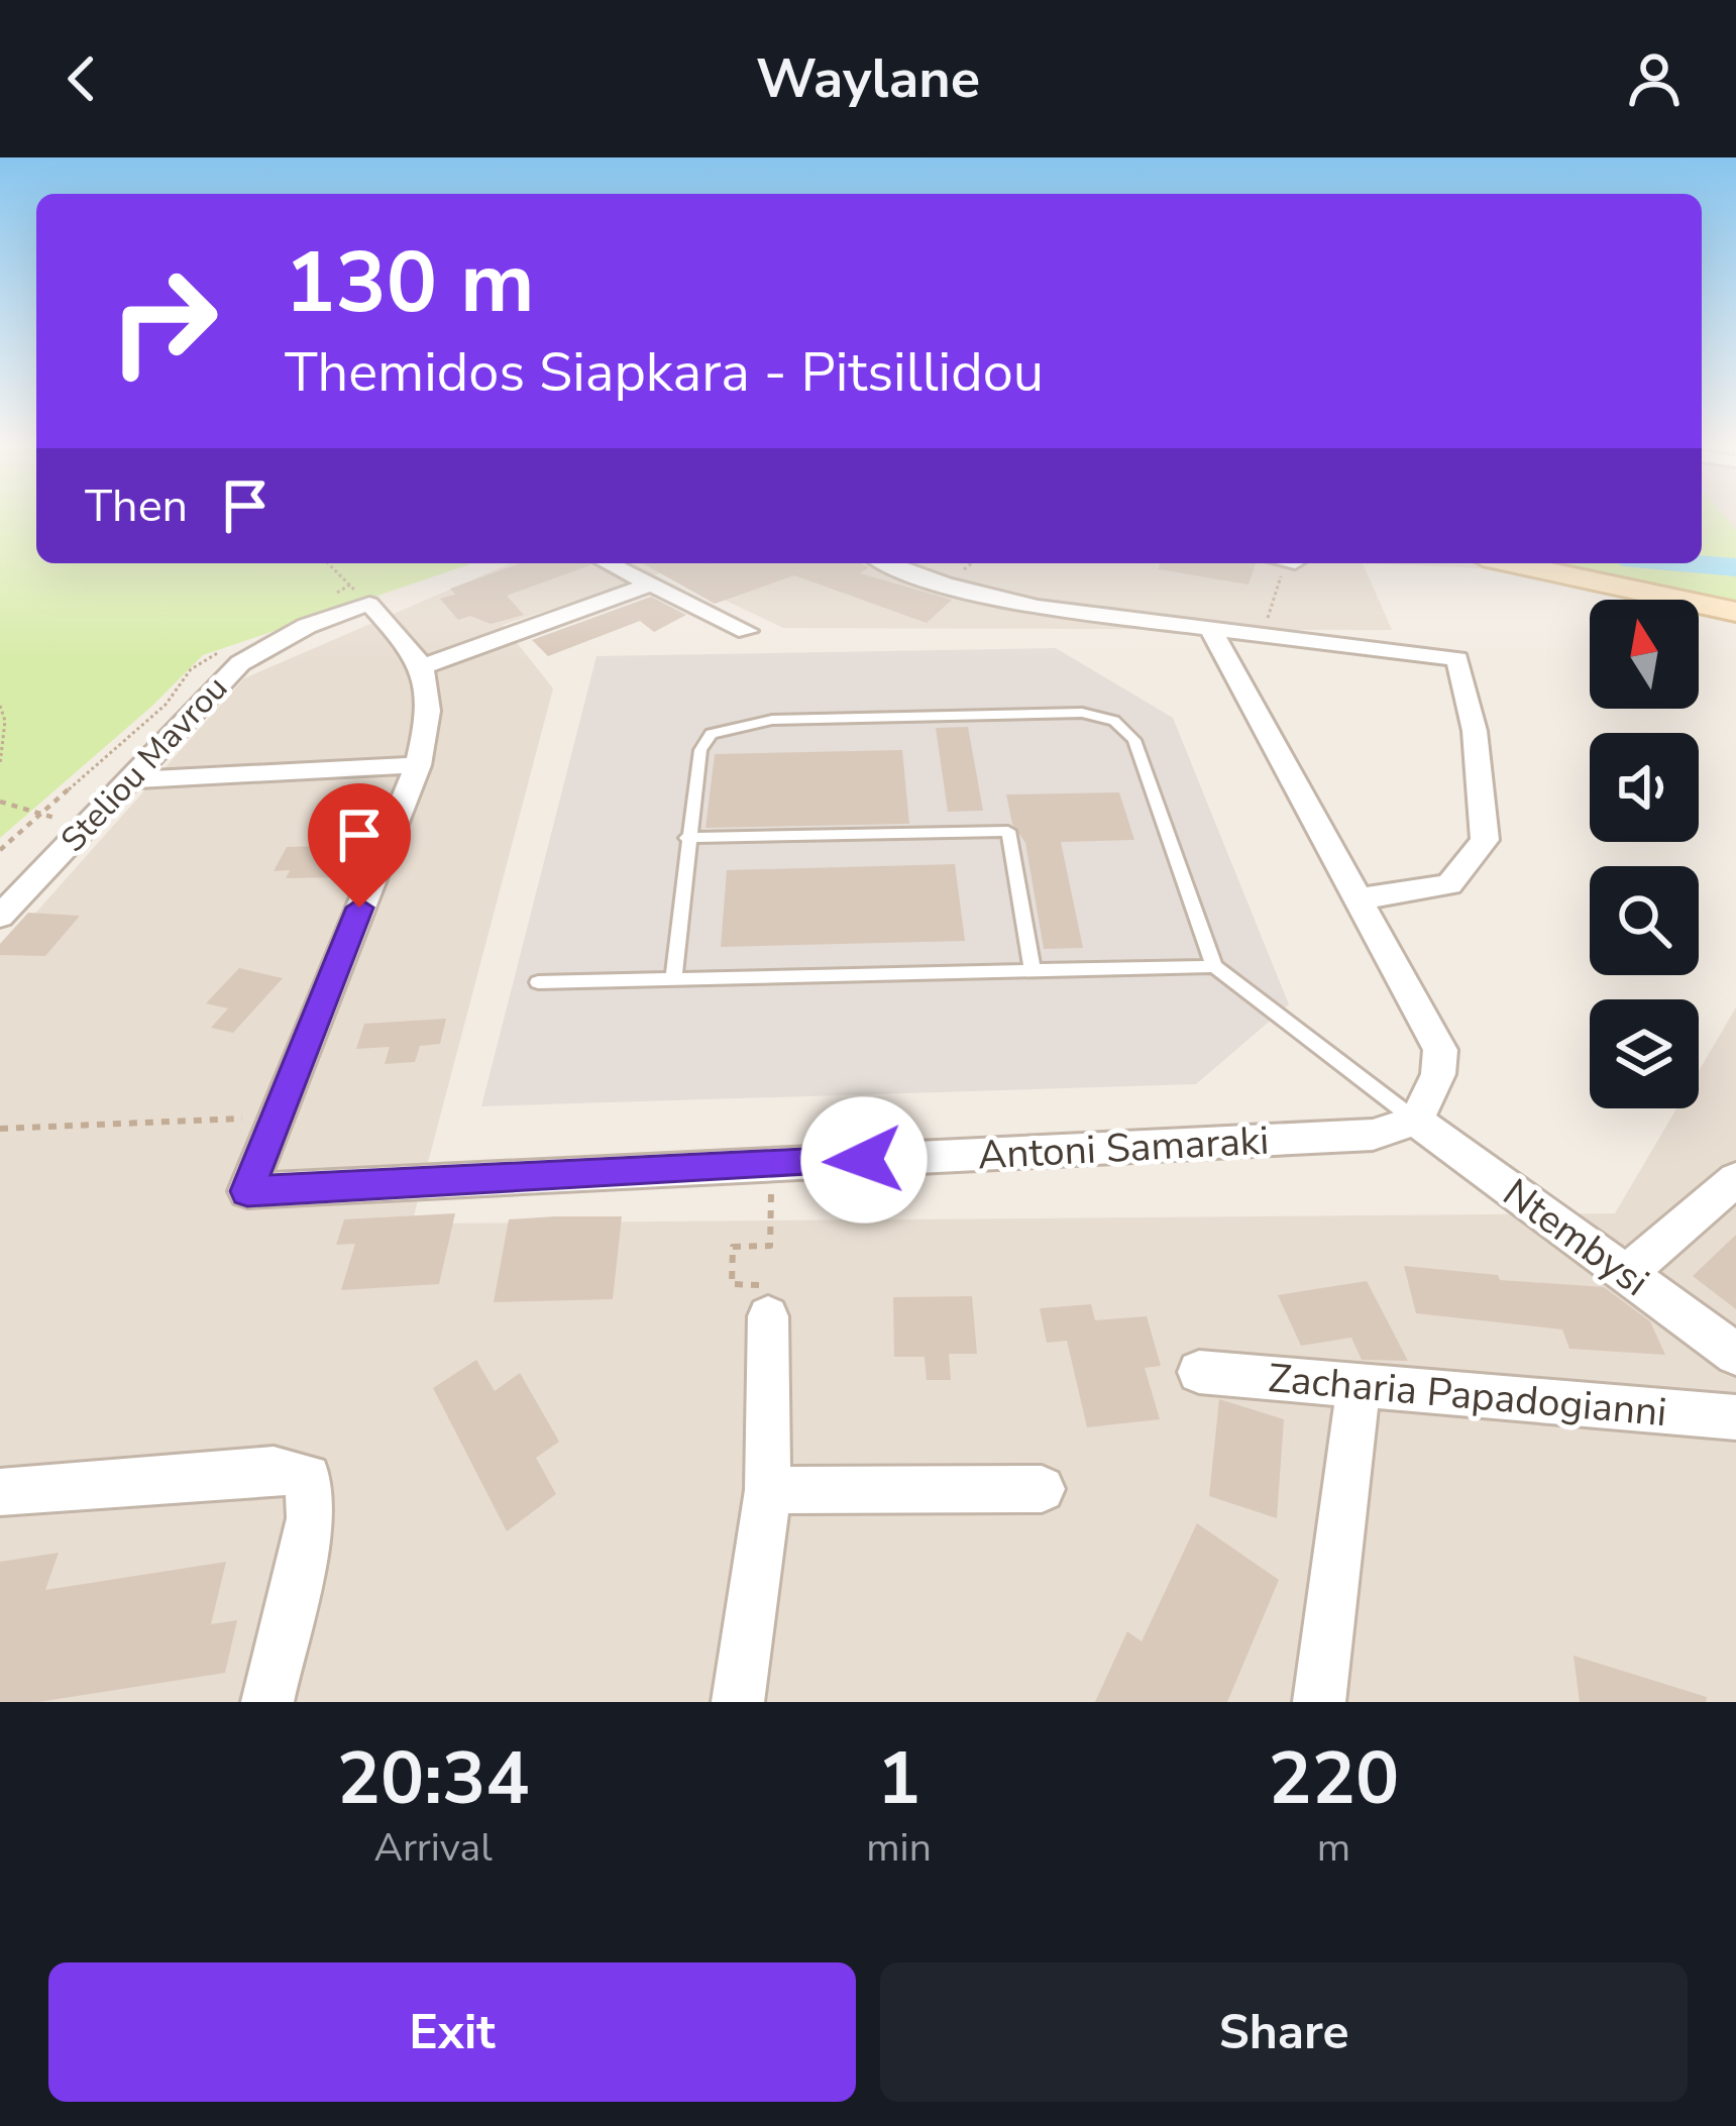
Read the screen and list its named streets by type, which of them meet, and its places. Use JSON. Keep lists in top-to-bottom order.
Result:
{
  "streets": {
    "street": [
      "Steliou Mavrou",
      "Antoni Samaraki",
      "Ntembysi",
      "Zacharia Papadogianni"
    ]
  },
  "crossings": [
    ["Antoni Samaraki", "Ntembysi"]
  ],
  "north": "top",
  "page": {
    "header": "Waylane",
    "turn": ["130 m", "Themidos Siapkara - Pitsillidou"],
    "then": "Then",
    "eta": [
      "20:34",
      "Arrival",
      "1",
      "min",
      "220",
      "m"
    ],
    "buttons": ["Exit", "Share"]
  }
}
